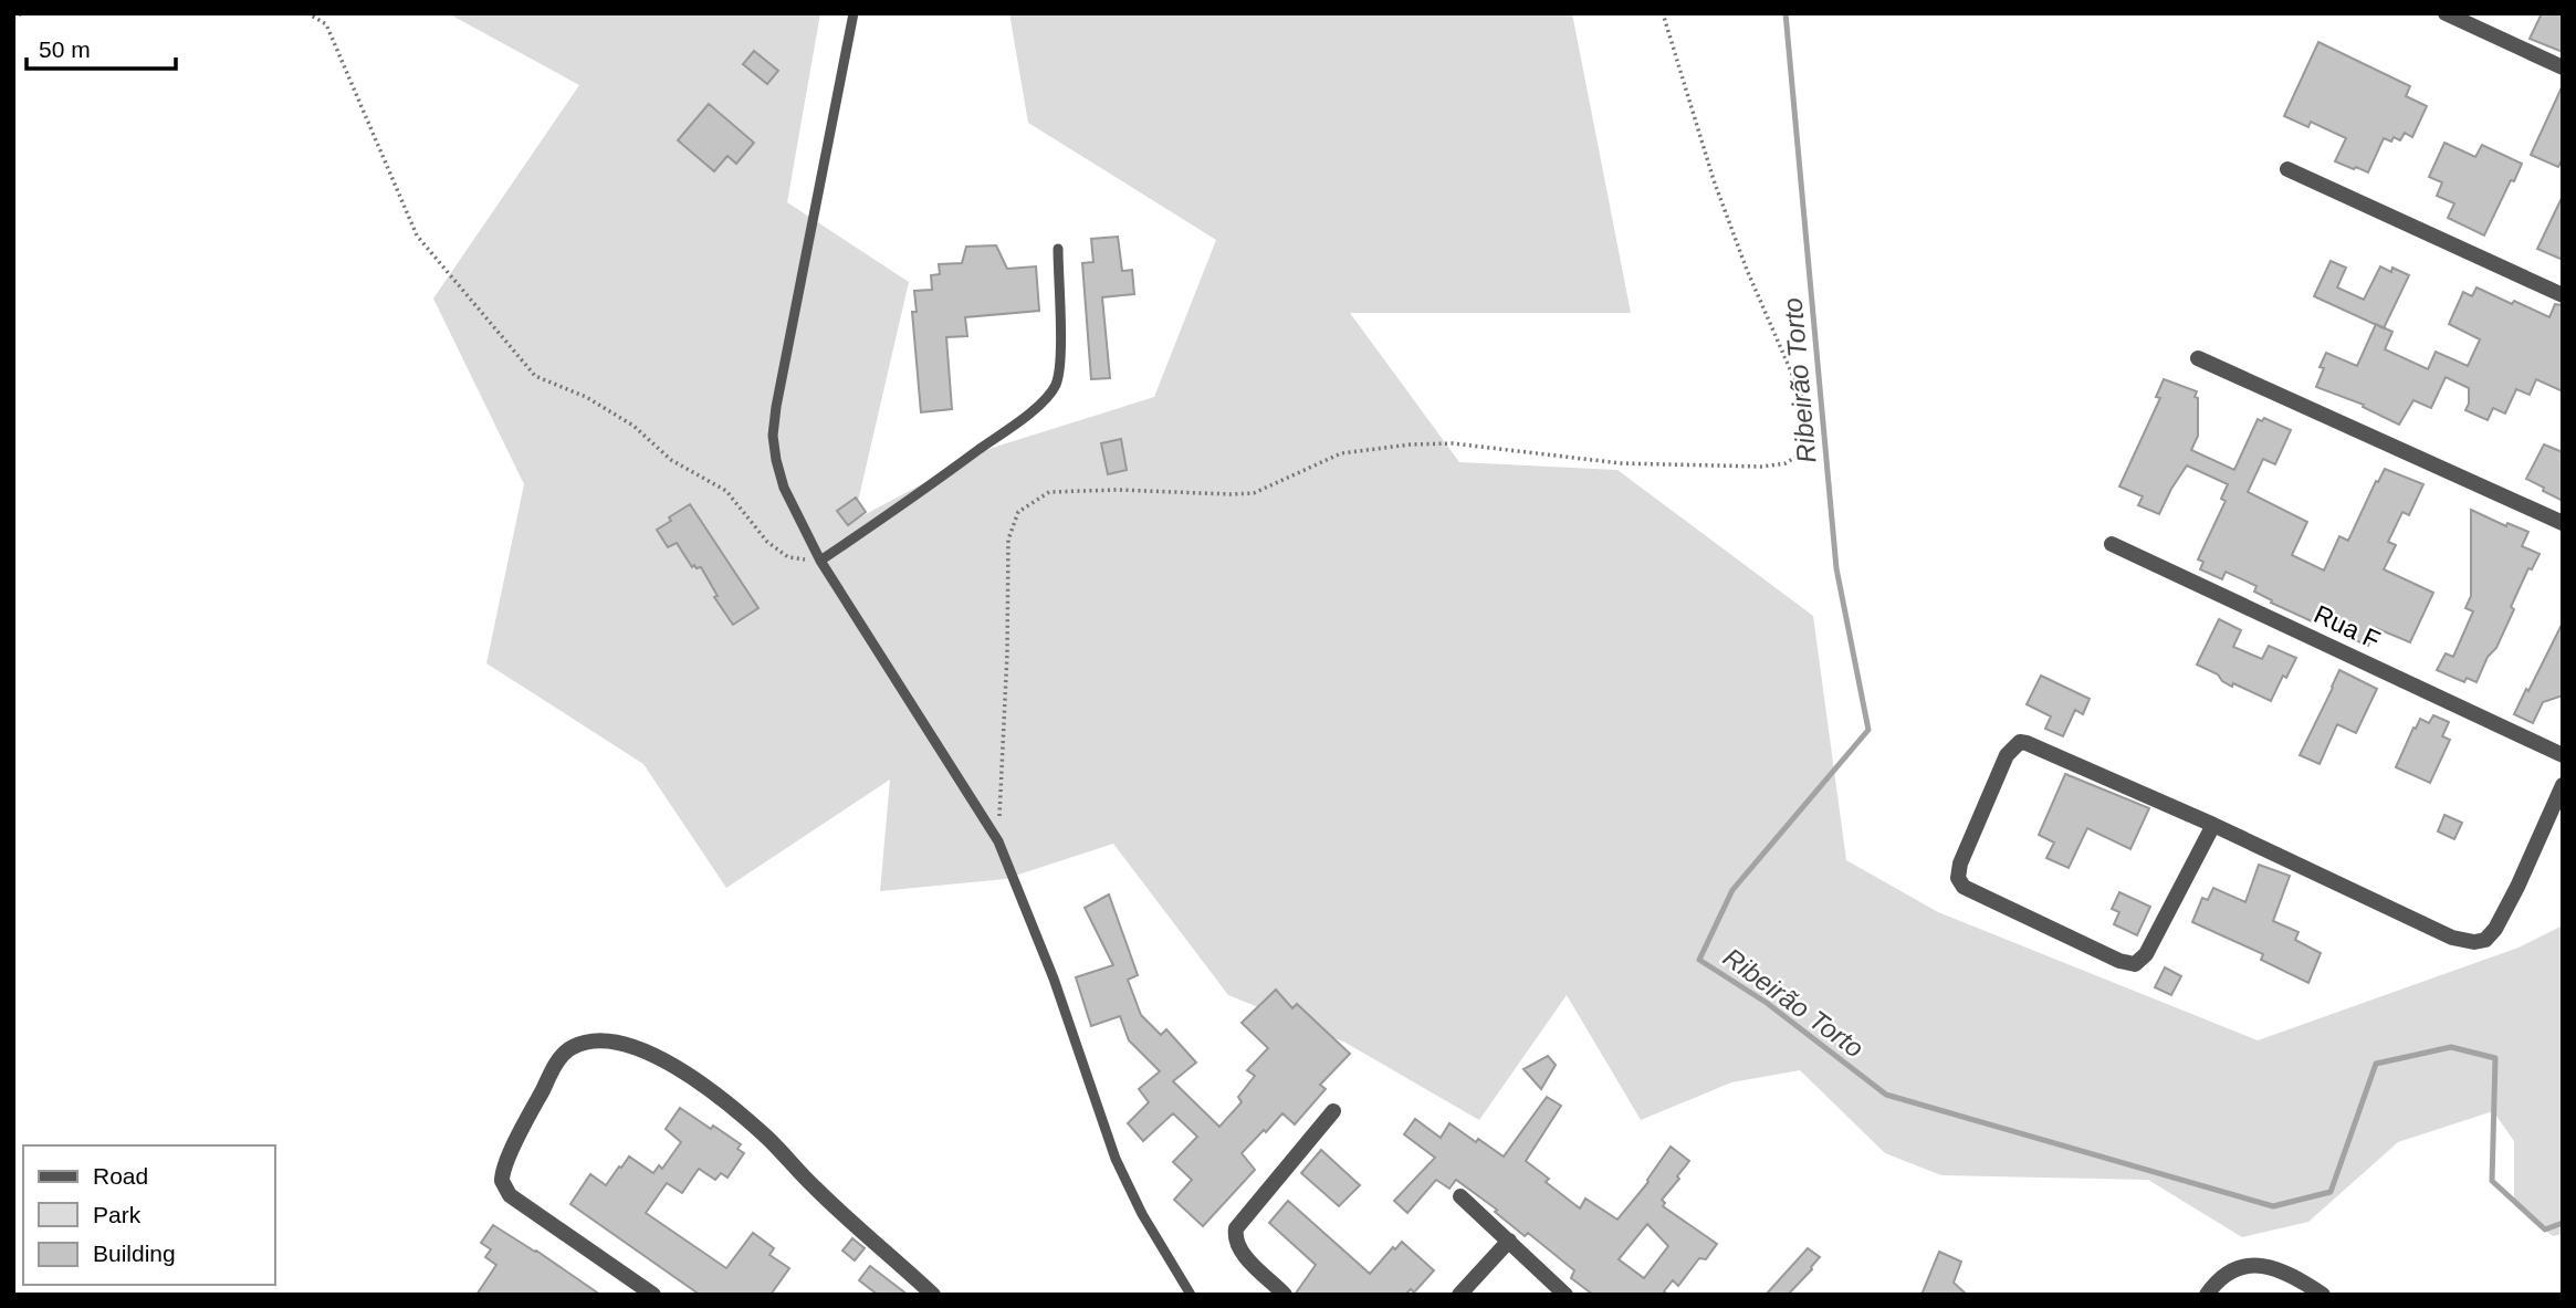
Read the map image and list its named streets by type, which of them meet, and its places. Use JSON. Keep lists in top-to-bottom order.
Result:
{
  "streets": {
    "street": ["Rua F"]
  },
  "water": ["Ribeirão Torto"],
  "legend": ["Road", "Park", "Building"],
  "scale_bar": "50 m"
}
